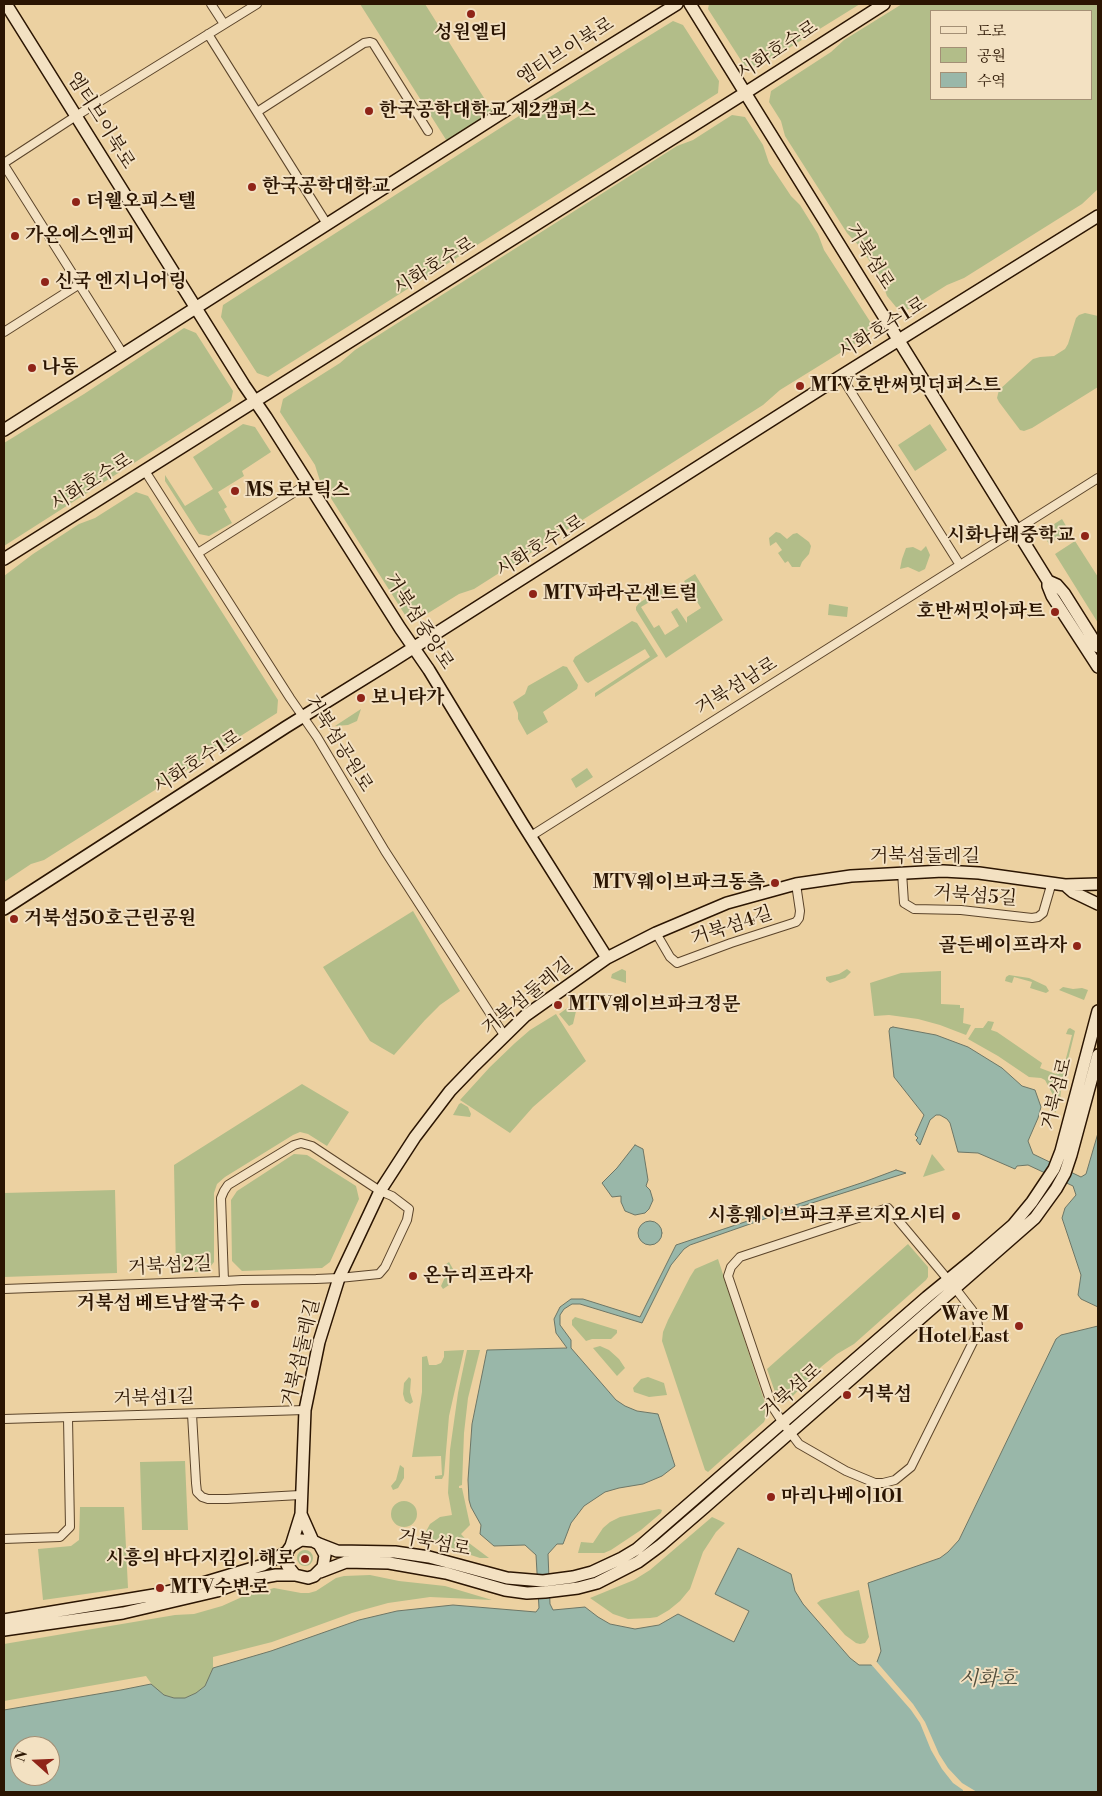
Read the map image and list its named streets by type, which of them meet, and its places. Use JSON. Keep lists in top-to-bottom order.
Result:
{
  "streets": {
    "street": [
      "시화호수로",
      "엠티브이북로",
      "거북섬로",
      "시화호수1로",
      "거북섬중앙로",
      "거북섬남로",
      "거북섬공원로",
      "거북섬둘레길",
      "거북섬5길",
      "거북섬4길",
      "거북섬2길",
      "거북섬1길"
    ]
  },
  "crossings": [
    ["시화호수로", "거북섬로"],
    ["시화호수로", "거북섬중앙로"],
    ["시화호수로", "거북섬공원로"],
    ["엠티브이북로", "거북섬중앙로"],
    ["거북섬로", "시화호수1로"],
    ["거북섬로", "거북섬남로"],
    ["시화호수1로", "거북섬중앙로"],
    ["시화호수1로", "거북섬공원로"],
    ["거북섬중앙로", "거북섬남로"],
    ["거북섬중앙로", "거북섬둘레길"],
    ["거북섬공원로", "거북섬둘레길"],
    ["거북섬둘레길", "거북섬5길"],
    ["거북섬둘레길", "거북섬4길"],
    ["거북섬둘레길", "거북섬2길"],
    ["거북섬둘레길", "거북섬1길"]
  ],
  "water": ["시화호"],
  "places": [
    "성원엘티",
    "한국공학대학교 제2캠퍼스",
    "한국공학대학교",
    "더웰오피스텔",
    "가온에스엔피",
    "신국 엔지니어링",
    "나동",
    "MTV호반써밋더퍼스트",
    "MS 로보틱스",
    "시화나래중학교",
    "MTV파라곤센트럴",
    "호반써밋아파트",
    "보니타가",
    "MTV웨이브파크동측",
    "거북섬50호근린공원",
    "골든베이프라자",
    "MTV웨이브파크정문",
    "시흥웨이브파크푸르지오시티",
    "온누리프라자",
    "거북섬 베트남쌀국수",
    "Wave M Hotel East",
    "거북섬",
    "마리나베이101",
    "시흥의 바다지킴이 해로",
    "MTV수변로"
  ],
  "legend": ["도로", "공원", "수역"],
  "north": "left"
}
